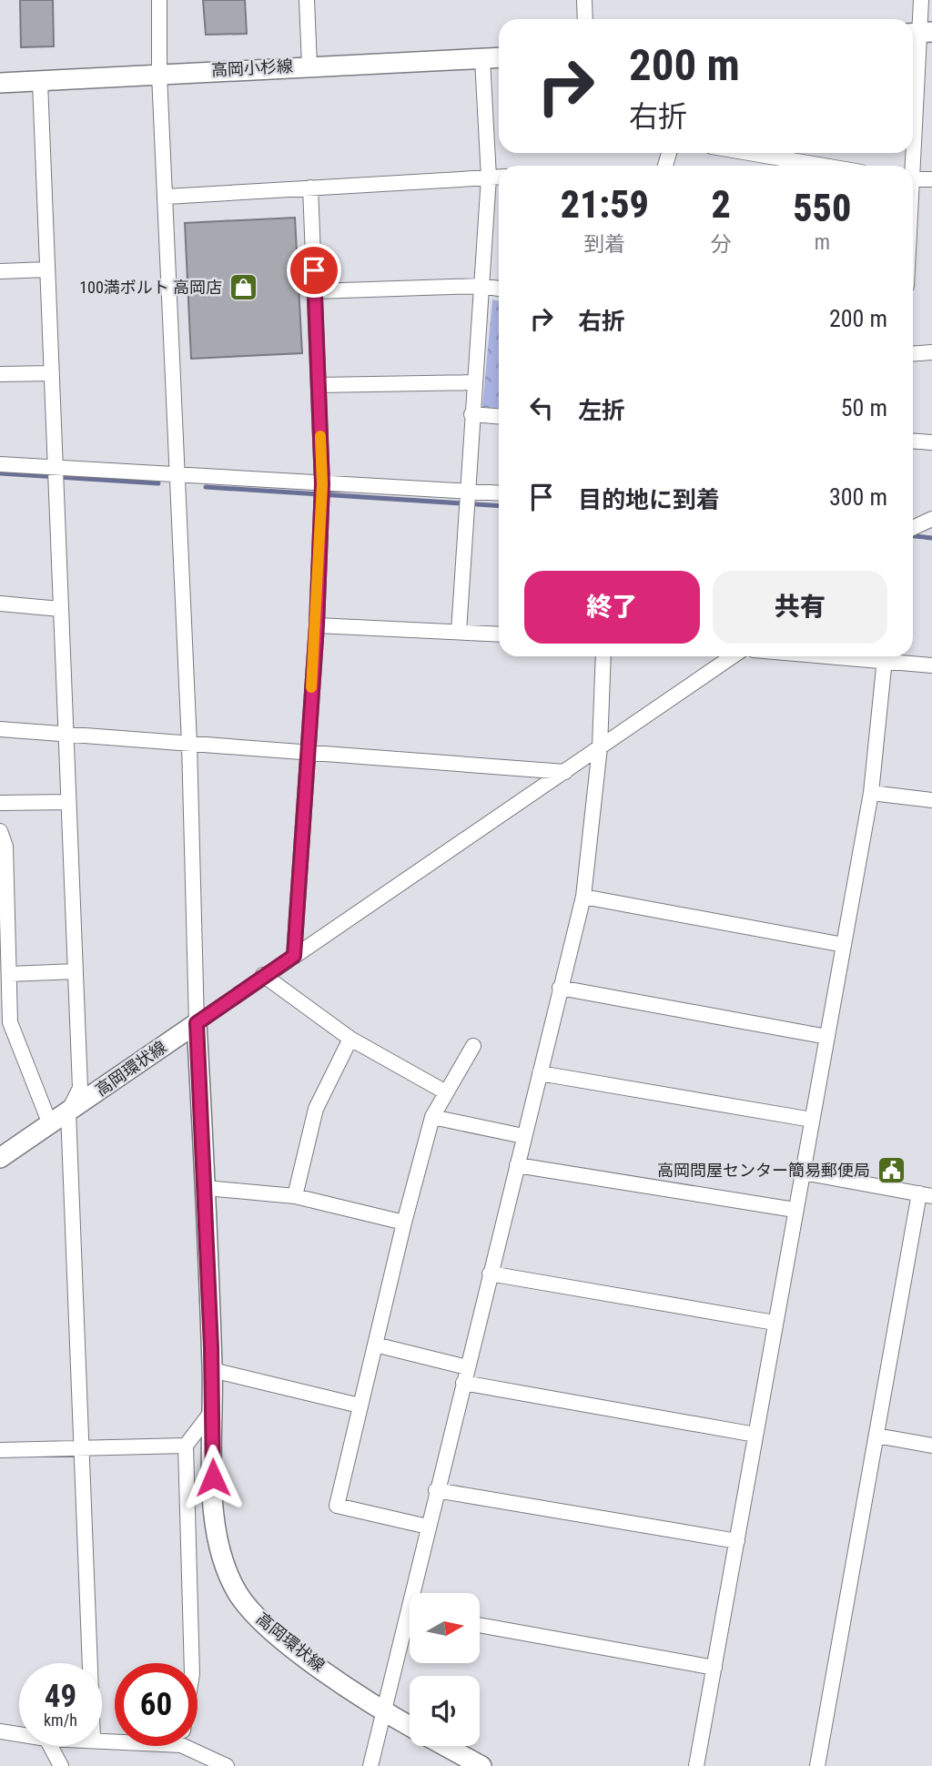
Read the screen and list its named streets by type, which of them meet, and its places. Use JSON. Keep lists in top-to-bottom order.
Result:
{
  "streets": {
    "main road": ["高岡小杉線", "高岡環状線"]
  },
  "places": {
    "shop": ["100満ボルト 高岡店"],
    "public building": ["高岡問屋センター簡易郵便局"]
  },
  "north": "right",
  "page": {
    "turn": ["200 m", "右折"],
    "eta": [
      "21:59",
      "到着",
      "2",
      "分",
      "550",
      "m"
    ],
    "list": [
      {
        "name": "右折",
        "value": "200 m"
      },
      {
        "name": "左折",
        "value": "50 m"
      },
      {
        "name": "目的地に到着",
        "value": "300 m"
      }
    ],
    "buttons": ["終了", "共有"],
    "speed": "49 km/h",
    "limit": "60"
  }
}
